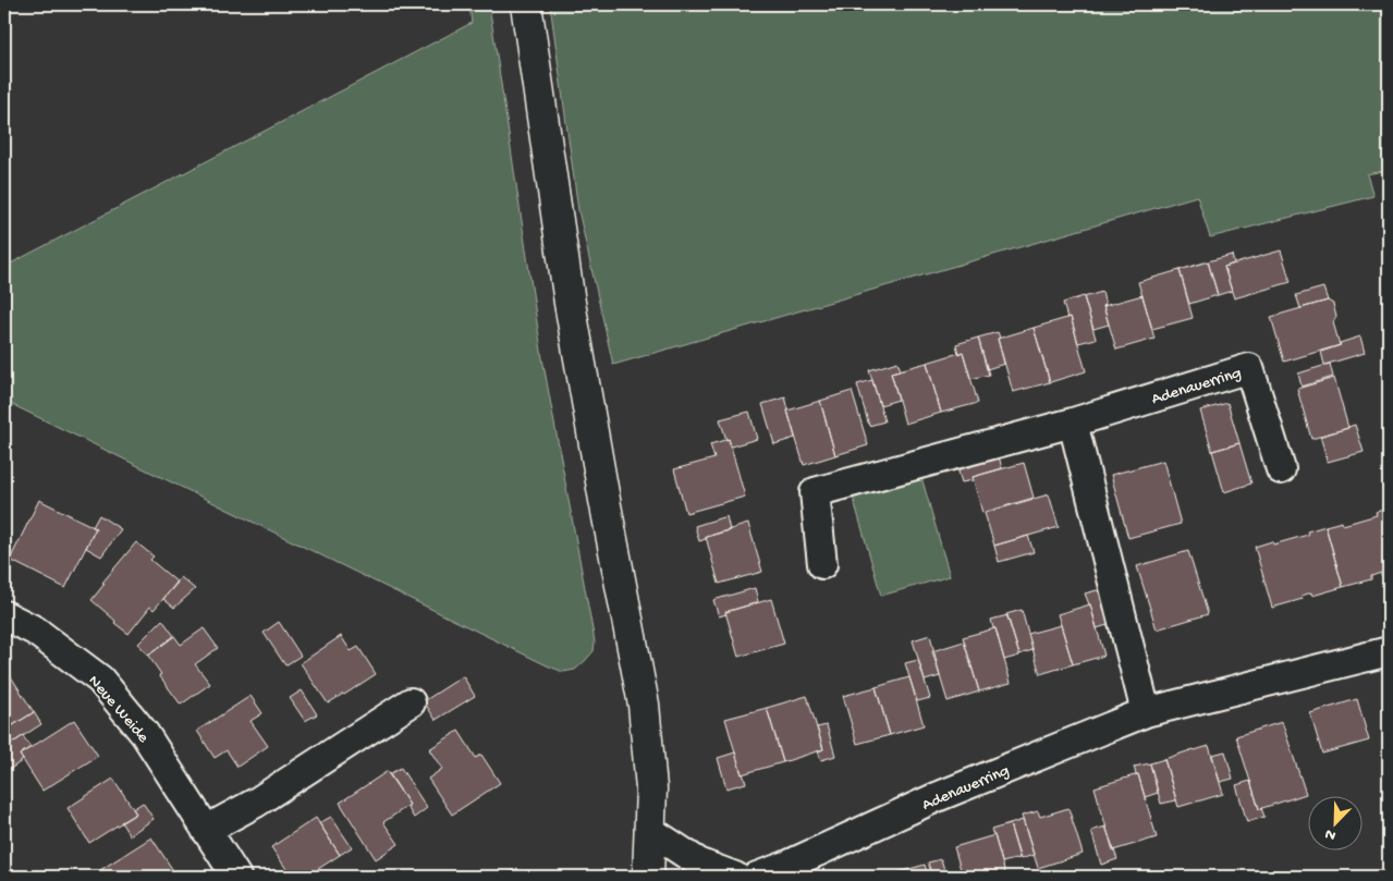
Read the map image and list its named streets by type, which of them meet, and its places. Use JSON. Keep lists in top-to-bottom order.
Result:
{
  "streets": {
    "street": ["Adenauerring", "Neue Weide"]
  },
  "north": "bottom left"
}
